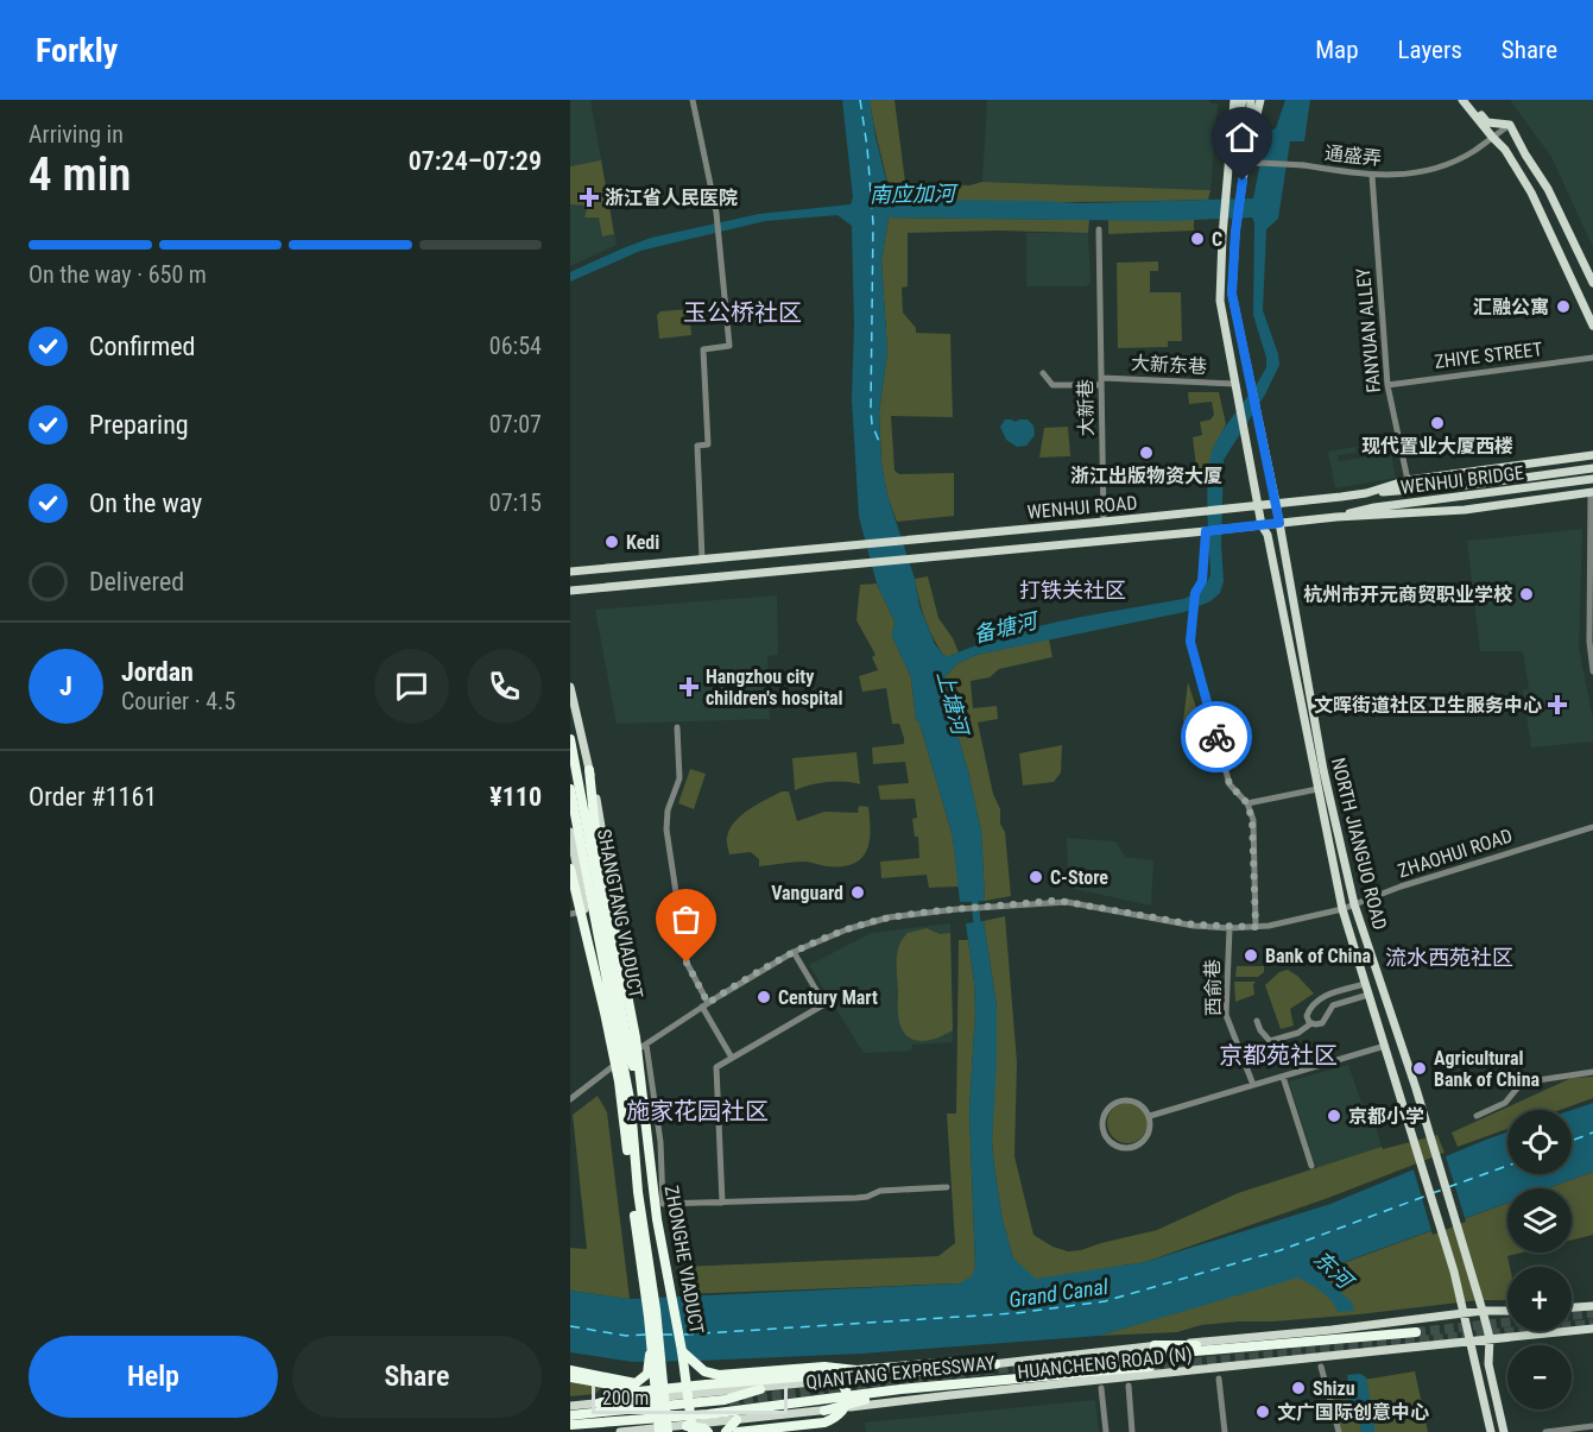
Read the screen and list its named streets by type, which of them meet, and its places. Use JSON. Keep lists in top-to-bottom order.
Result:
{
  "streets": {
    "highway": ["SHANGTANG VIADUCT", "ZHONGHE VIADUCT", "QIANTANG EXPRESSWAY"],
    "main road": [
      "WENHUI BRIDGE",
      "WENHUI ROAD",
      "NORTH JIANGUO ROAD",
      "HUANCHENG ROAD (N)"
    ],
    "street": [
      "通盛弄",
      "FANYUAN ALLEY",
      "ZHIYE STREET",
      "大新东巷",
      "大新巷",
      "ZHAOHUI ROAD",
      "西俞巷"
    ]
  },
  "crossings": [
    ["通盛弄", "FANYUAN ALLEY"],
    ["通盛弄", "NORTH JIANGUO ROAD"],
    ["FANYUAN ALLEY", "ZHIYE STREET"],
    ["FANYUAN ALLEY", "WENHUI ROAD"],
    ["大新东巷", "大新巷"],
    ["大新东巷", "NORTH JIANGUO ROAD"],
    ["大新巷", "WENHUI ROAD"],
    ["WENHUI BRIDGE", "WENHUI ROAD"],
    ["WENHUI ROAD", "NORTH JIANGUO ROAD"],
    ["NORTH JIANGUO ROAD", "ZHAOHUI ROAD"],
    ["NORTH JIANGUO ROAD", "HUANCHENG ROAD (N)"],
    ["ZHAOHUI ROAD", "西俞巷"],
    ["SHANGTANG VIADUCT", "ZHONGHE VIADUCT"],
    ["ZHONGHE VIADUCT", "HUANCHENG ROAD (N)"]
  ],
  "districts": [
    "玉公桥社区",
    "打铁关社区",
    "流水西苑社区",
    "京都苑社区",
    "施家花园社区"
  ],
  "water": [
    "南应加河",
    "备塘河",
    "上塘河",
    "东河",
    "Grand Canal"
  ],
  "places": {
    "health": ["浙江省人民医院", "Hangzhou city children's hospital", "文晖街道社区卫生服务中心"],
    "other": [
      "C",
      "汇融公寓",
      "现代置业大厦西楼",
      "浙江出版物资大厦",
      "Kedi",
      "杭州市开元商贸职业学校",
      "C-Store",
      "Vanguard",
      "Bank of China",
      "Century Mart",
      "Agricultural Bank of China",
      "京都小学",
      "Shizu",
      "文广国际创意中心"
    ]
  },
  "scale_bar": "200 m",
  "page": {
    "header": "Forkly",
    "nav": ["Map", "Layers", "Share"],
    "heading": ["4 min", "Arriving in", "07:24–07:29"],
    "panel": [
      "Jordan",
      "Courier · 4.5",
      "Order #1161",
      "¥110"
    ],
    "bar": "On the way · 650 m",
    "list": [
      ["Confirmed", "06:54"],
      ["Preparing", "07:07"],
      ["On the way", "07:15"],
      "Delivered"
    ],
    "round": "J",
    "map_buttons": ["+", "−"],
    "buttons": ["Help", "Share"],
    "scale": "200 m"
  }
}
